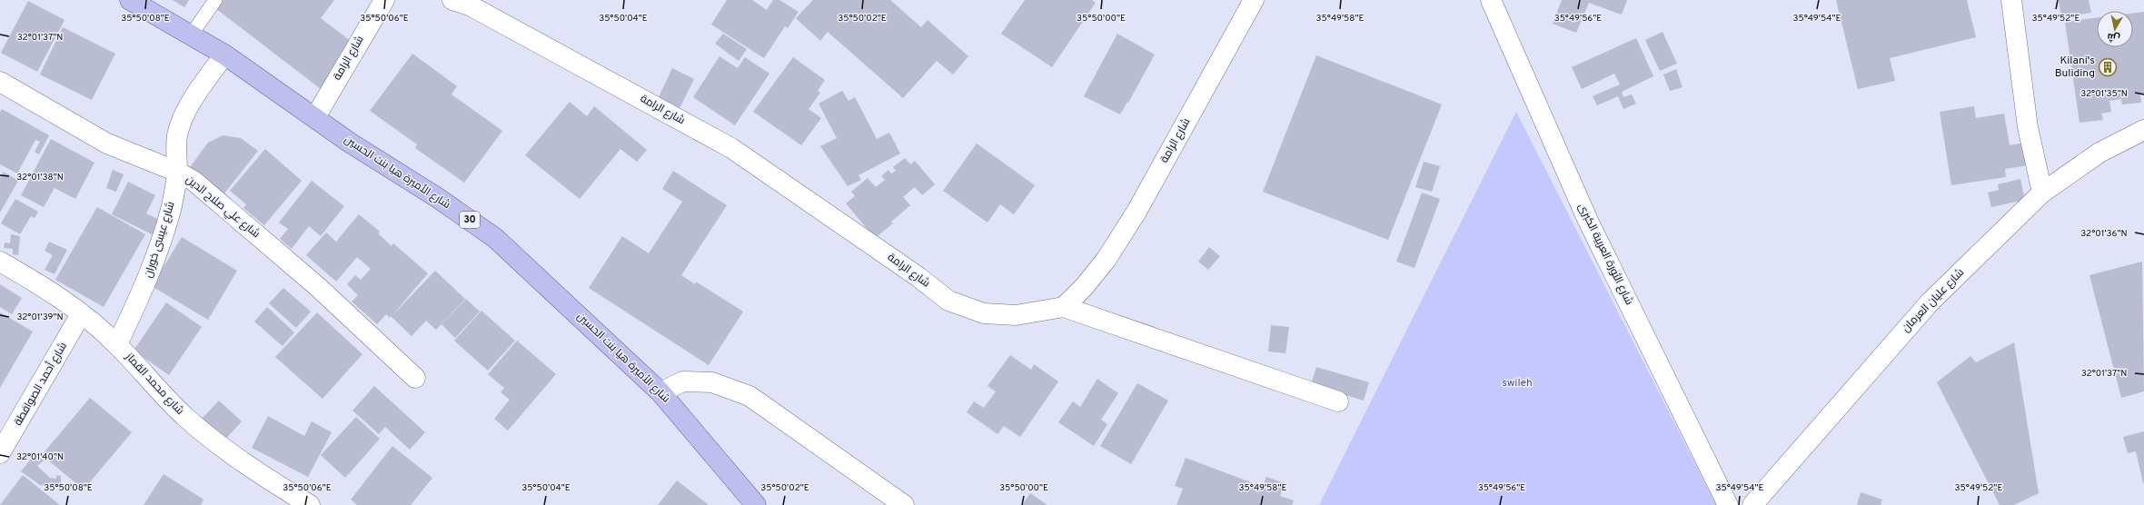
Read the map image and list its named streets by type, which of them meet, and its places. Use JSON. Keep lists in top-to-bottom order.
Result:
{
  "streets": {
    "main road": ["شارع الأميرة هيا بنت الحسين", "30"],
    "street": [
      "شارع الرامة",
      "شارع علي صلاح الدين",
      "شارع عيسى خوران",
      "شارع الثورة العربية الكبرى",
      "شارع عليان العرمان",
      "شارع أحمد الصوافطة",
      "شارع محمد القماز"
    ]
  },
  "crossings": [
    ["شارع الرامة", "شارع الأميرة هيا بنت الحسين"],
    ["شارع الأميرة هيا بنت الحسين", "شارع عيسى خوران"],
    ["شارع علي صلاح الدين", "شارع عيسى خوران"],
    ["شارع عيسى خوران", "شارع محمد القماز"],
    ["شارع أحمد الصوافطة", "شارع محمد القماز"]
  ],
  "parks": ["swileh"],
  "places": {
    "building": ["Kilani's Buliding"]
  },
  "north": "bottom",
  "coordinates": [
    "35°50'04\"E",
    "35°50'08\"E",
    "35°50'06\"E",
    "35°50'02\"E",
    "35°50'00\"E",
    "35°49'58\"E",
    "35°49'56\"E",
    "35°49'54\"E",
    "35°49'52\"E",
    "32°01'37\"N",
    "32°01'35\"N",
    "32°01'38\"N",
    "32°01'36\"N",
    "32°01'39\"N",
    "32°01'40\"N"
  ]
}
